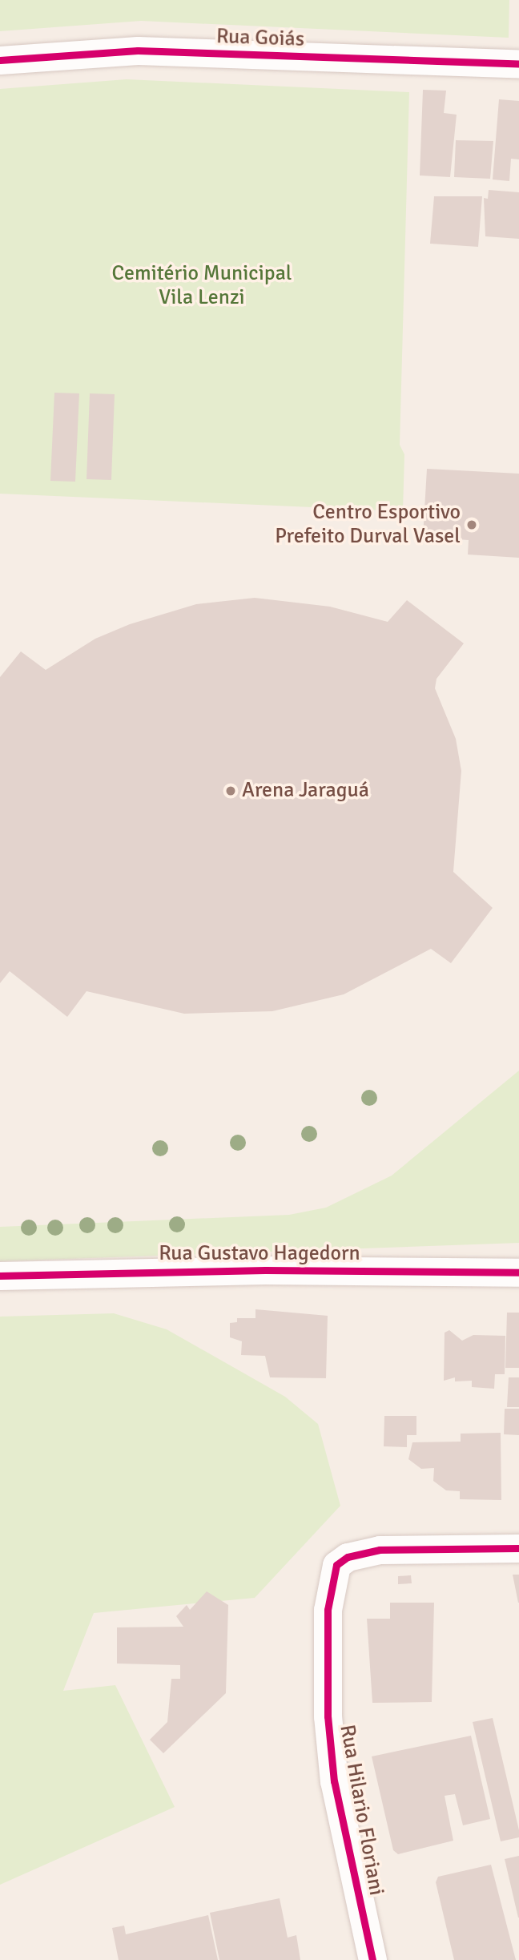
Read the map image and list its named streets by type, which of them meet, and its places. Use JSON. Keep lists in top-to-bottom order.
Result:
{
  "streets": {
    "street": ["Rua Goiás", "Rua Gustavo Hagedorn", "Rua Hilario Floriani"]
  },
  "parks": ["Cemitério Municipal Vila Lenzi"],
  "places": ["Centro Esportivo Prefeito Durval Vasel", "Arena Jaraguá"]
}
